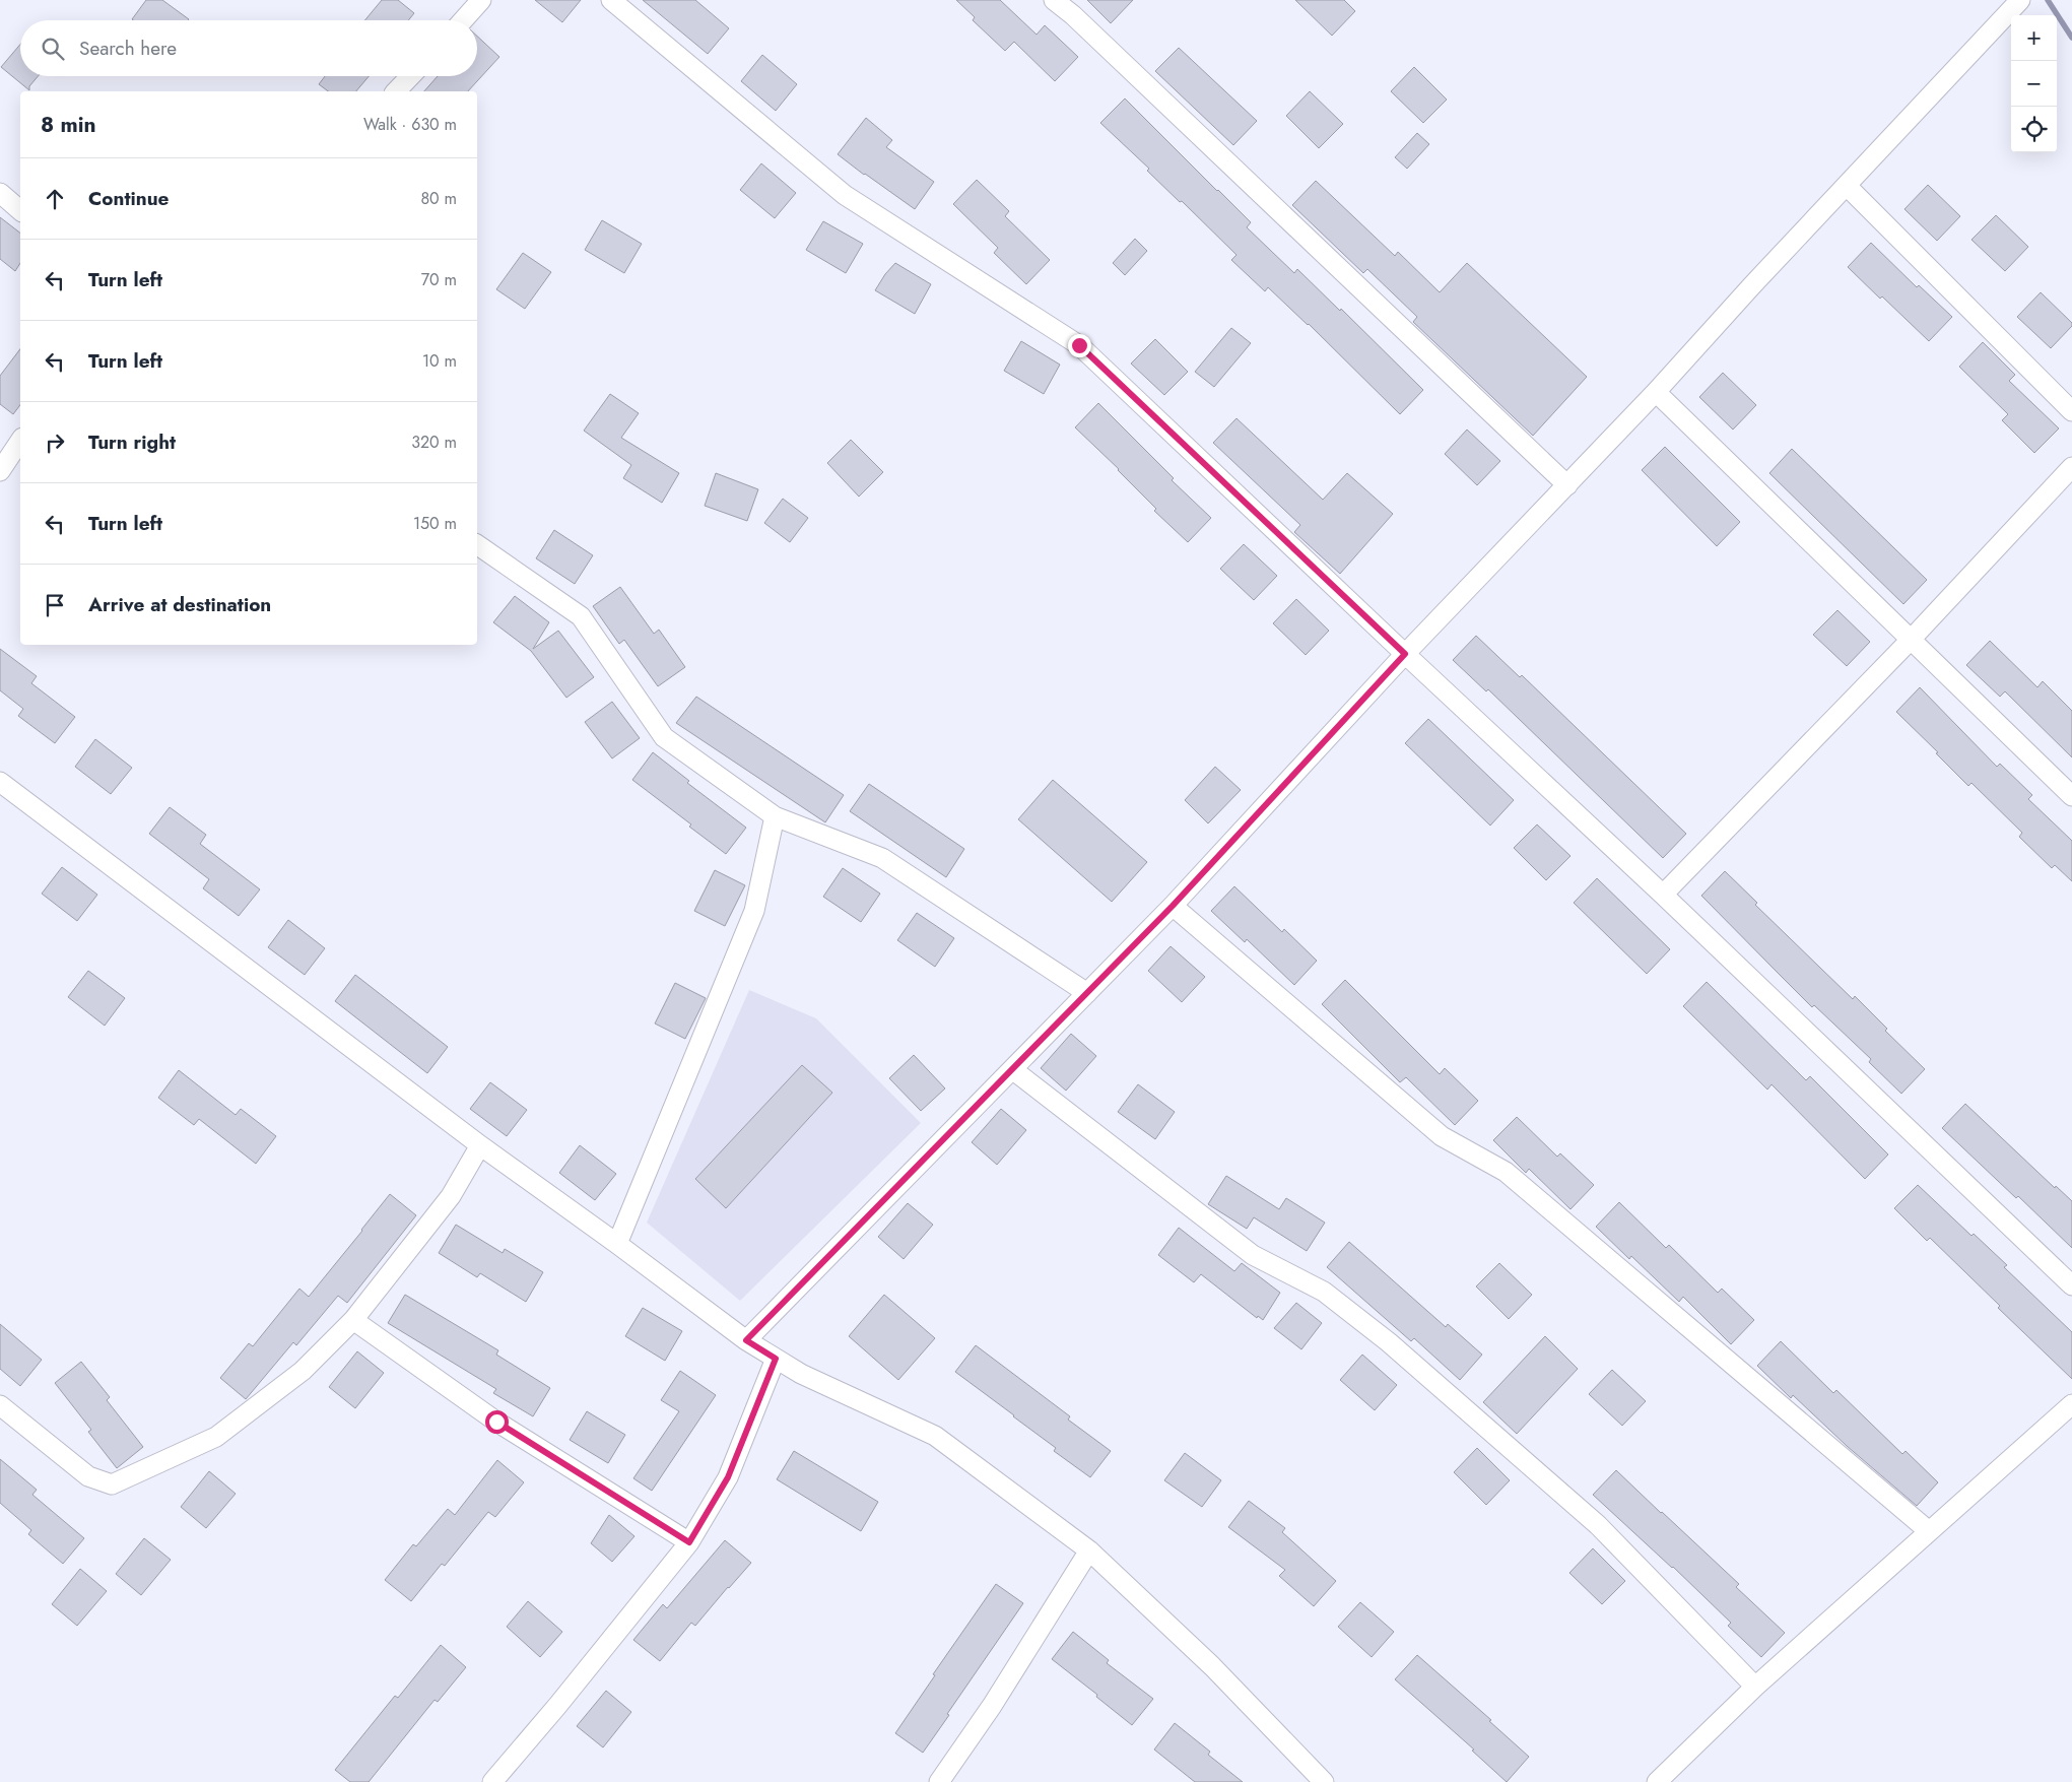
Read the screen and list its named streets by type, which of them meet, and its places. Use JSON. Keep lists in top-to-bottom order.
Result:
{
  "page": {
    "map_buttons": ["+", "−"],
    "search": "Search here",
    "heading": ["8 min", "Walk · 630 m"],
    "list": [
      ["Continue", "80 m"],
      ["Turn left", "70 m"],
      ["Turn left", "10 m"],
      ["Turn right", "320 m"],
      ["Turn left", "150 m"],
      "Arrive at destination"
    ]
  }
}
